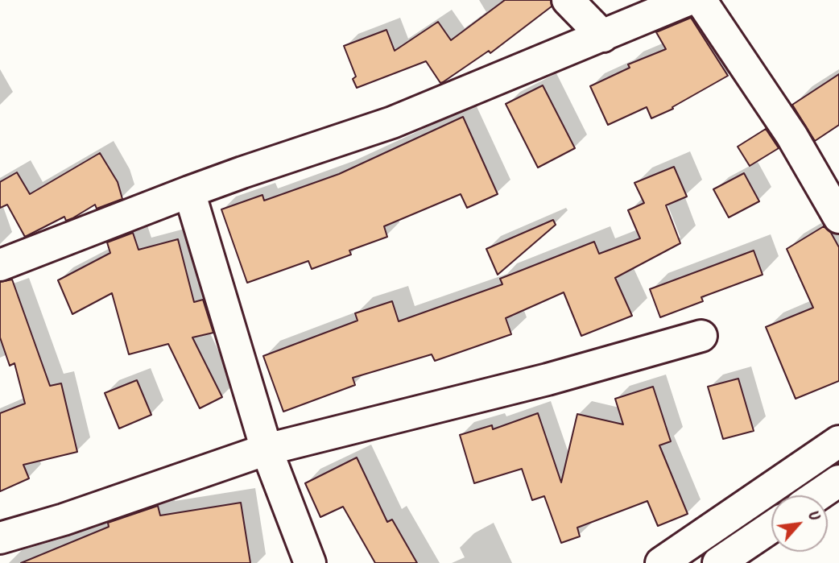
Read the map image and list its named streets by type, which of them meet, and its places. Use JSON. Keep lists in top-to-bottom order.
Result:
{
  "north": "top right"
}
